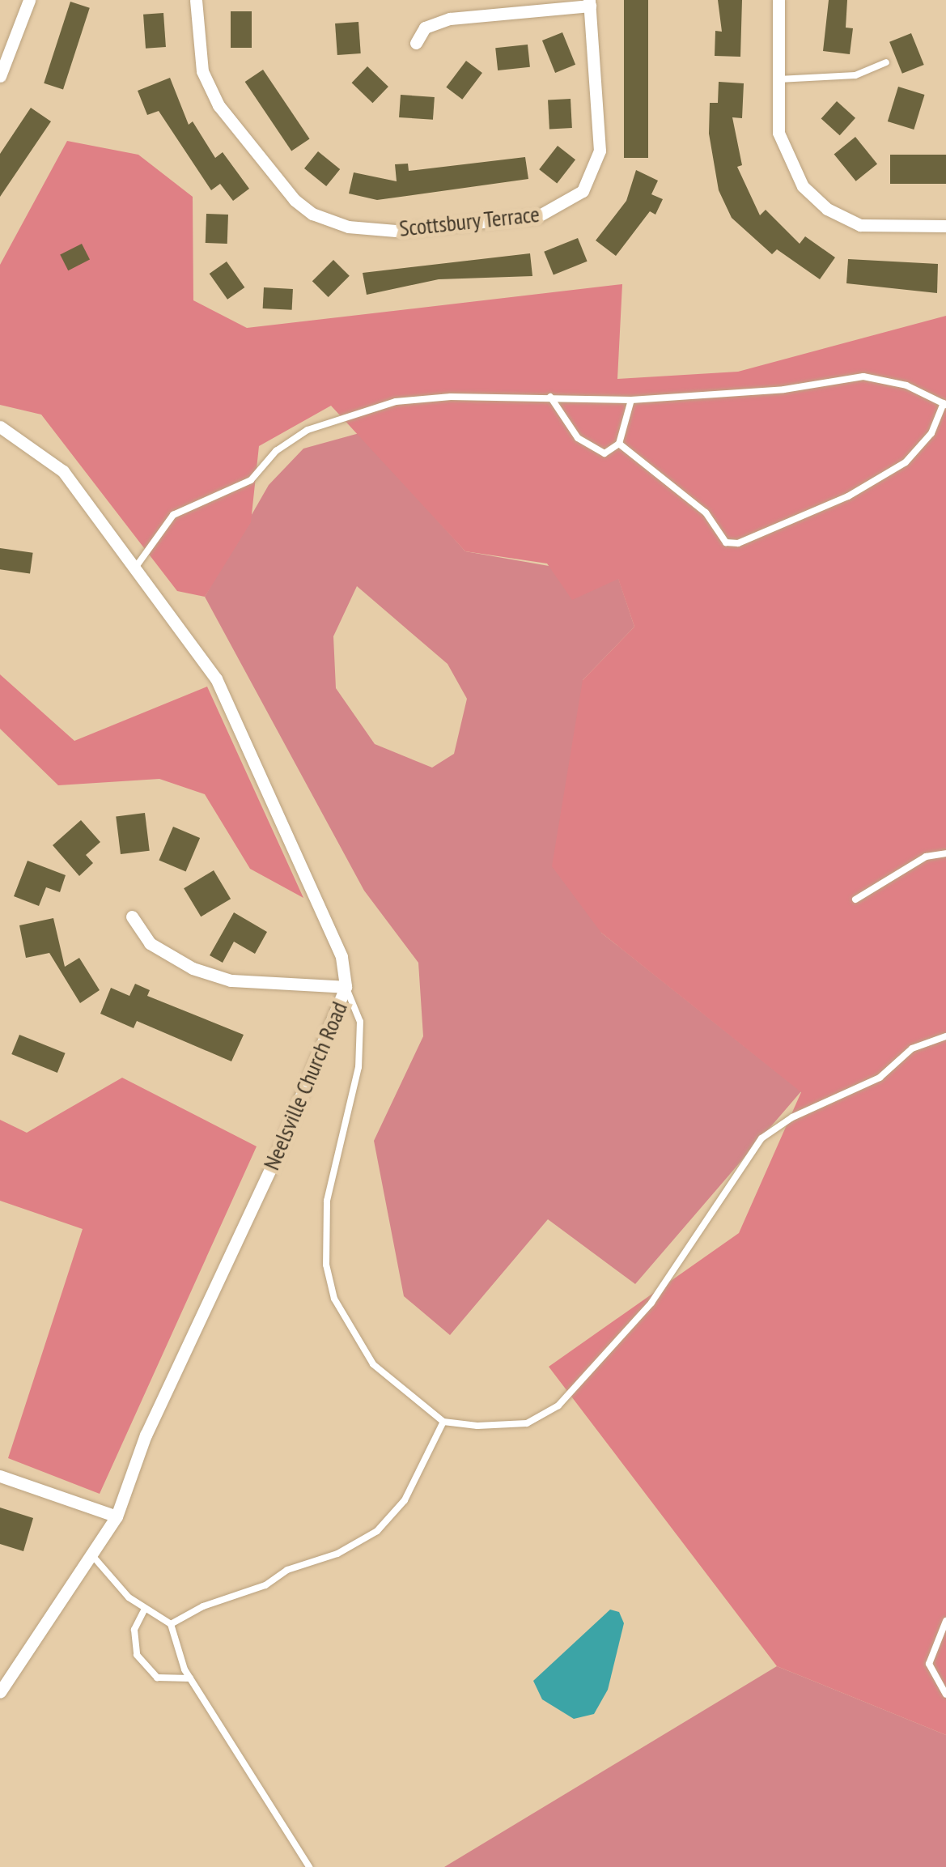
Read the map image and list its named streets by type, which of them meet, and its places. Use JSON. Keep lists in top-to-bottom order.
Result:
{
  "streets": {
    "street": ["Scottsbury Terrace", "Neelsville Church Road"]
  }
}
